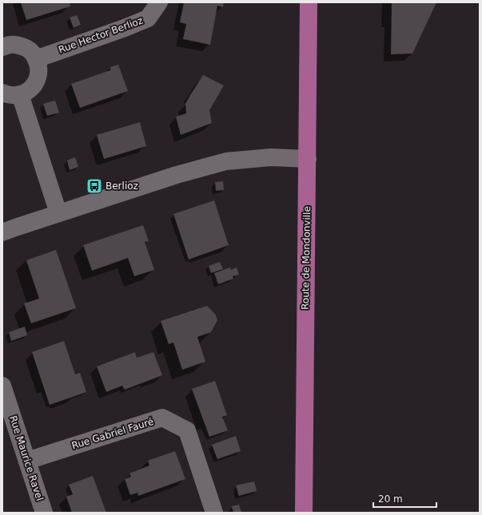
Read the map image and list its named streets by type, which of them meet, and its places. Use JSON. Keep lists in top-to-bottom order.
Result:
{
  "streets": {
    "main road": ["Route de Mondonville"],
    "street": ["Rue Hector Berlioz", "Rue Gabriel Fauré", "Rue Maurice Ravel"]
  },
  "crossings": [
    ["Rue Gabriel Fauré", "Rue Maurice Ravel"]
  ],
  "places": {
    "bus stop": ["Berlioz"]
  },
  "scale_bar": "20 m"
}
